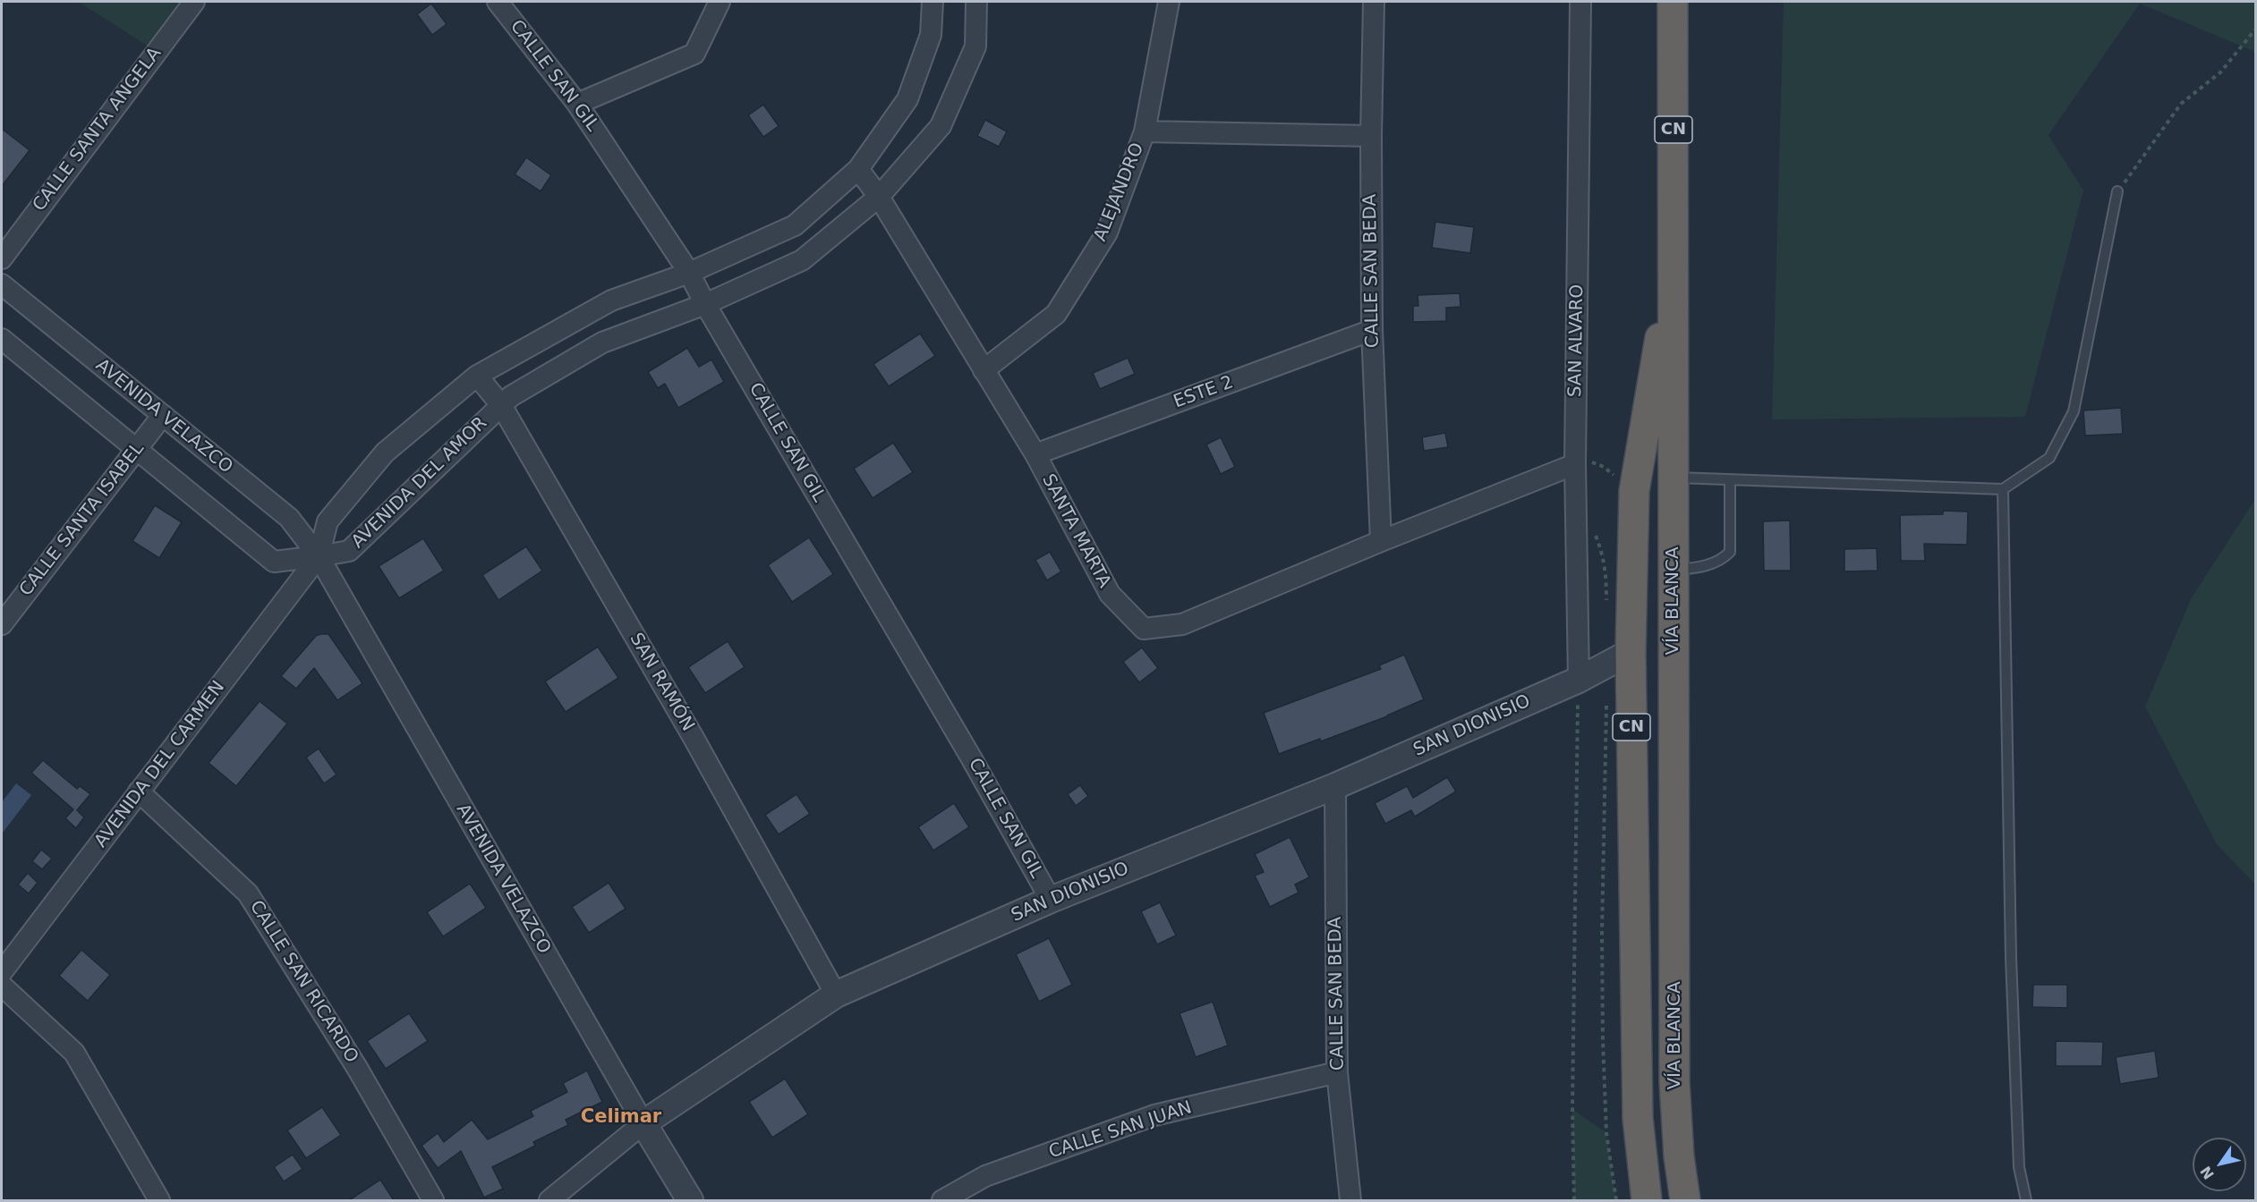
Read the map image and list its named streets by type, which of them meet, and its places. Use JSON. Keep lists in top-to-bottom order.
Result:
{
  "streets": {
    "highway": ["CN", "VÍA BLANCA"],
    "street": [
      "CALLE SAN GIL",
      "CALLE SANTA ANGELA",
      "ALEJANDRO",
      "CALLE SAN BEDA",
      "SAN ALVARO",
      "ESTE 2",
      "AVENIDA VELAZCO",
      "AVENIDA DEL AMOR",
      "CALLE SANTA ISABEL",
      "SANTA MARTA",
      "SAN RAMÓN",
      "SAN DIONISIO",
      "AVENIDA DEL CARMEN",
      "CALLE SAN RICARDO",
      "CALLE SAN JUAN"
    ]
  },
  "crossings": [
    ["CALLE SAN GIL", "AVENIDA DEL AMOR"],
    ["CALLE SAN GIL", "SAN DIONISIO"],
    ["CN", "VÍA BLANCA"],
    ["CN", "SAN DIONISIO"],
    ["ALEJANDRO", "SANTA MARTA"],
    ["CALLE SAN BEDA", "ESTE 2"],
    ["CALLE SAN BEDA", "SANTA MARTA"],
    ["CALLE SAN BEDA", "SAN DIONISIO"],
    ["CALLE SAN BEDA", "CALLE SAN JUAN"],
    ["SAN ALVARO", "SANTA MARTA"],
    ["SAN ALVARO", "SAN DIONISIO"],
    ["ESTE 2", "SANTA MARTA"],
    ["AVENIDA VELAZCO", "AVENIDA DEL AMOR"],
    ["AVENIDA VELAZCO", "CALLE SANTA ISABEL"],
    ["AVENIDA VELAZCO", "SAN DIONISIO"],
    ["AVENIDA VELAZCO", "AVENIDA DEL CARMEN"],
    ["AVENIDA DEL AMOR", "SANTA MARTA"],
    ["AVENIDA DEL AMOR", "SAN RAMÓN"],
    ["AVENIDA DEL AMOR", "AVENIDA DEL CARMEN"],
    ["SAN RAMÓN", "SAN DIONISIO"],
    ["AVENIDA DEL CARMEN", "CALLE SAN RICARDO"]
  ],
  "districts": ["Celimar"],
  "north": "bottom left"
}
